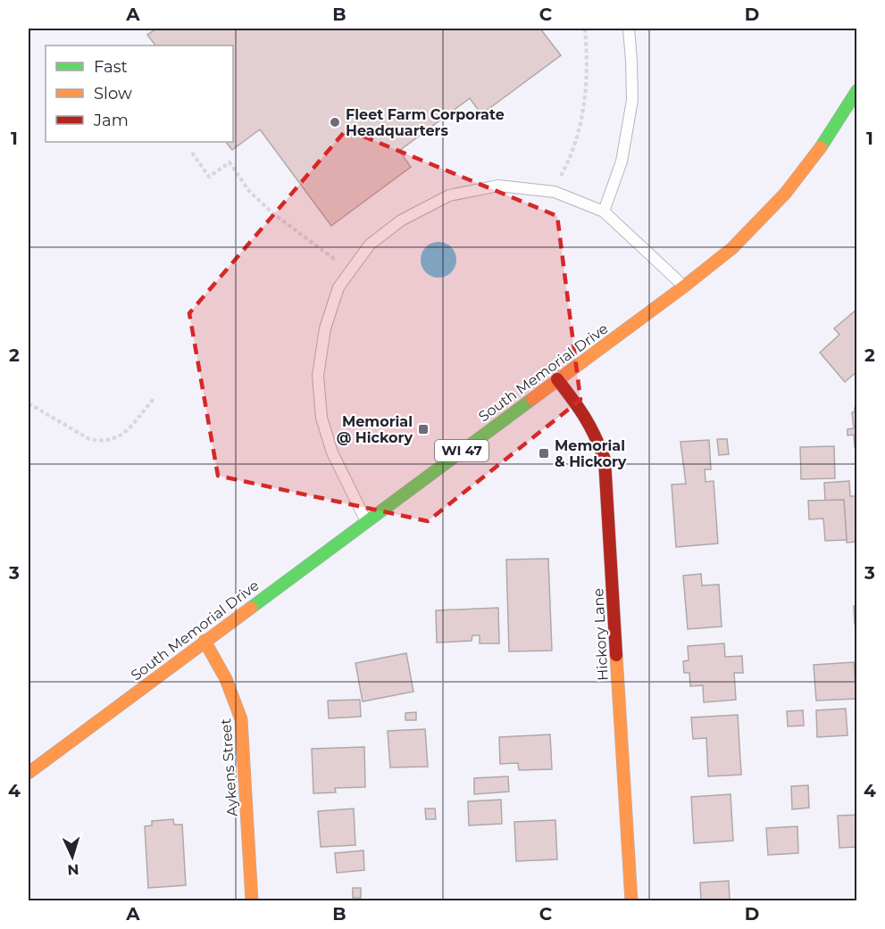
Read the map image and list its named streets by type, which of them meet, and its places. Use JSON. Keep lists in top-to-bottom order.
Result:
{
  "streets": {
    "main road": [
      "South Memorial Drive",
      "WI 47",
      "Hickory Lane",
      "Aykens Street"
    ]
  },
  "crossings": [
    ["South Memorial Drive", "Hickory Lane"],
    ["South Memorial Drive", "Aykens Street"]
  ],
  "places": {
    "other": ["Fleet Farm Corporate Headquarters"],
    "transit": ["Memorial @ Hickory", "Memorial & Hickory"]
  },
  "legend": ["Fast", "Slow", "Jam"],
  "north": "bottom",
  "grid": {
    "columns": [
      "A",
      "B",
      "C",
      "D"
    ],
    "rows": [
      "1",
      "2",
      "3",
      "4"
    ]
  }
}
